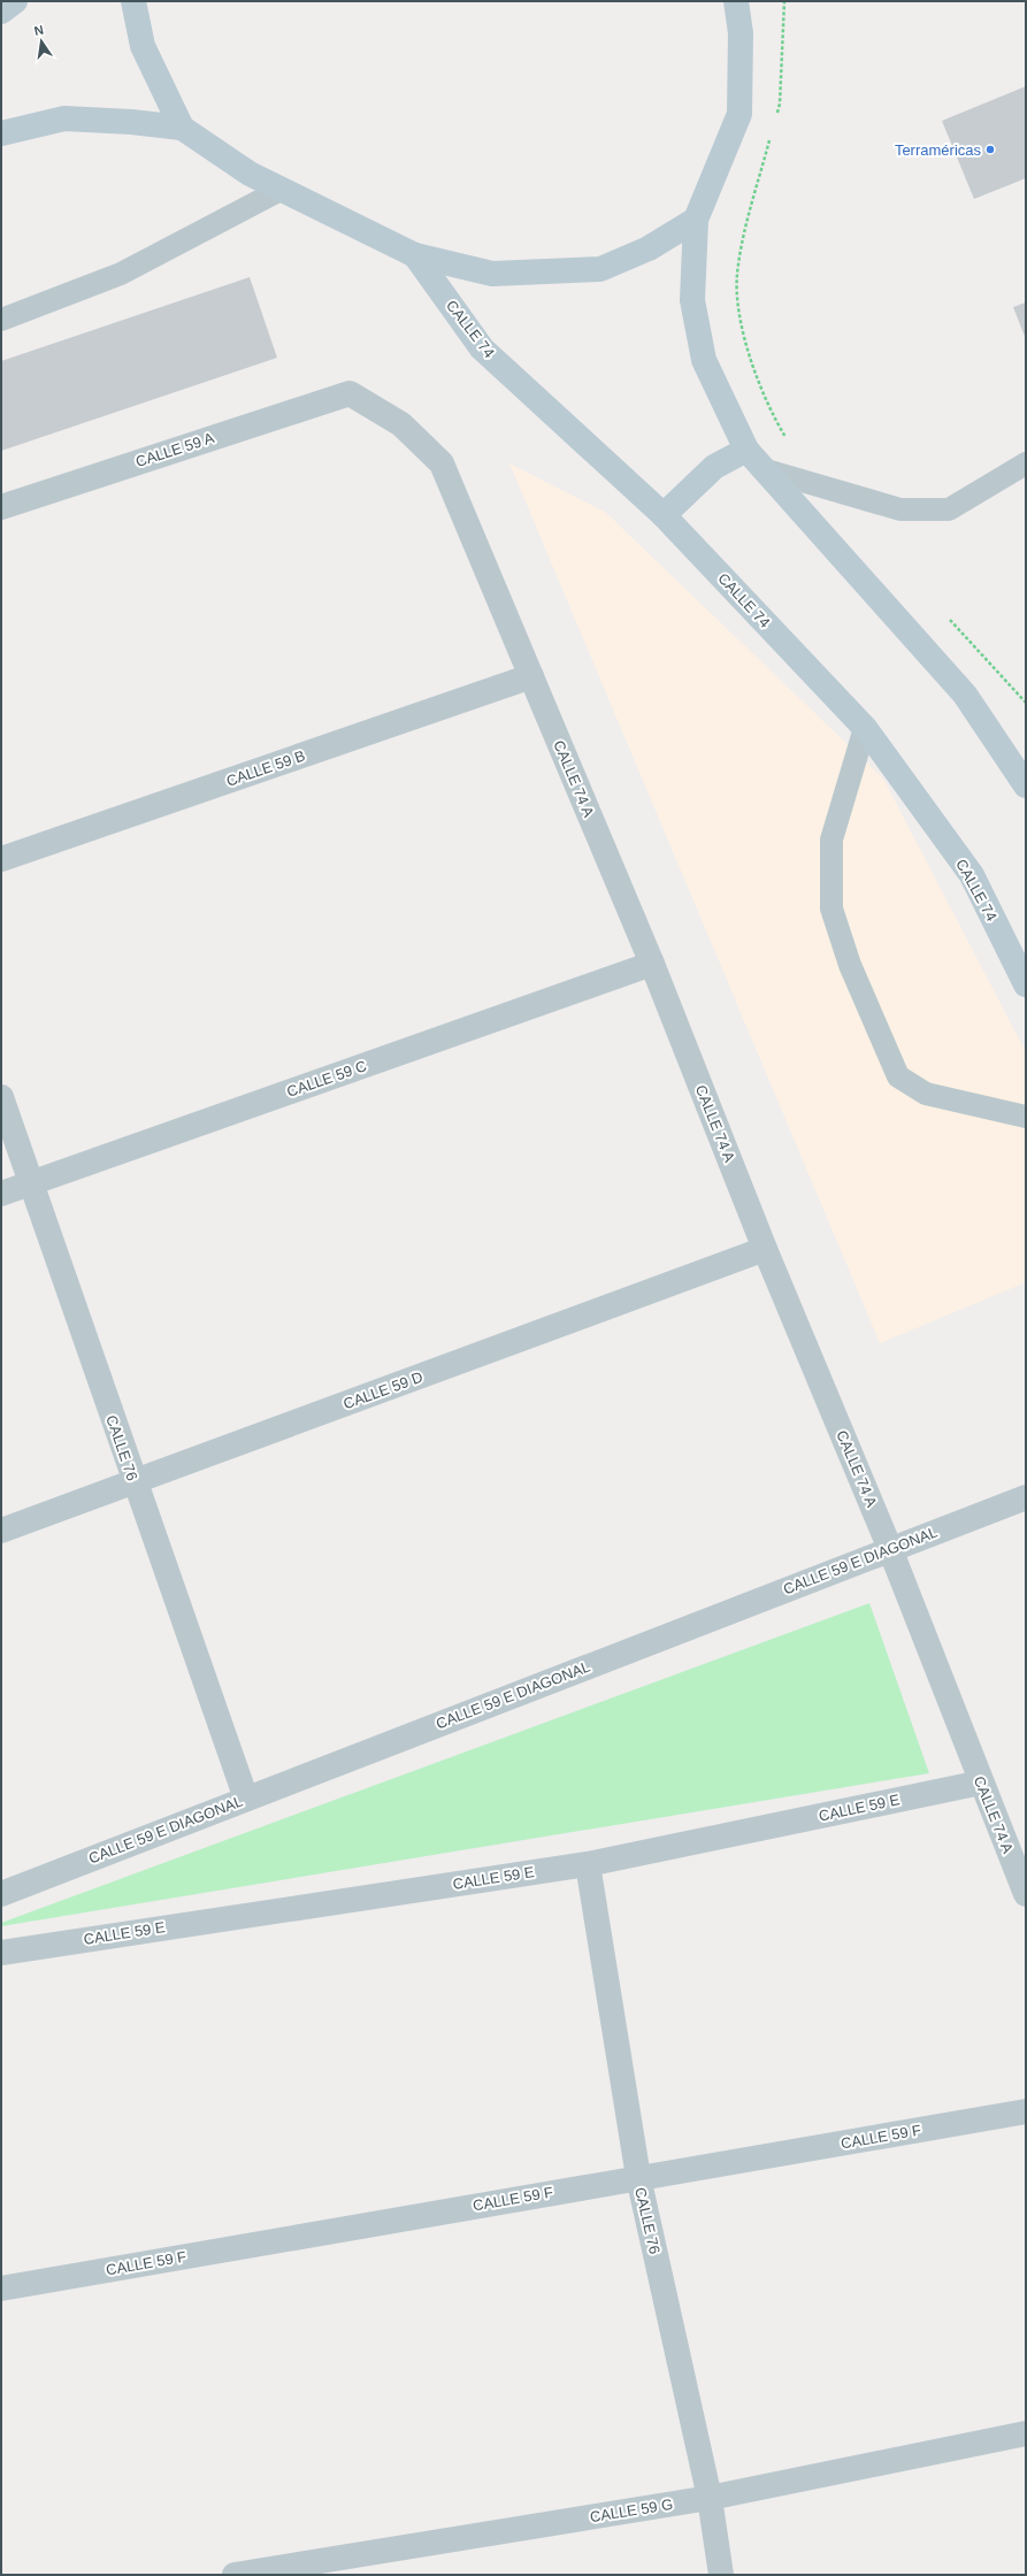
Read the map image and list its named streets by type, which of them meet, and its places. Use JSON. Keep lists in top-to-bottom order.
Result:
{
  "streets": {
    "main road": ["CALLE 74"],
    "street": [
      "CALLE 59 A",
      "CALLE 59 B",
      "CALLE 74 A",
      "CALLE 59 C",
      "CALLE 59 D",
      "CALLE 76",
      "CALLE 59 E DIAGONAL",
      "CALLE 59 E",
      "CALLE 59 F",
      "CALLE 59 G"
    ]
  },
  "crossings": [
    ["CALLE 59 A", "CALLE 74 A"],
    ["CALLE 59 B", "CALLE 74 A"],
    ["CALLE 74 A", "CALLE 59 C"],
    ["CALLE 74 A", "CALLE 59 D"],
    ["CALLE 74 A", "CALLE 59 E DIAGONAL"],
    ["CALLE 74 A", "CALLE 59 E"],
    ["CALLE 59 C", "CALLE 76"],
    ["CALLE 59 D", "CALLE 76"],
    ["CALLE 76", "CALLE 59 E DIAGONAL"],
    ["CALLE 76", "CALLE 59 E"],
    ["CALLE 76", "CALLE 59 F"],
    ["CALLE 76", "CALLE 59 G"]
  ],
  "places": ["Terraméricas"],
  "north": "top"
}
